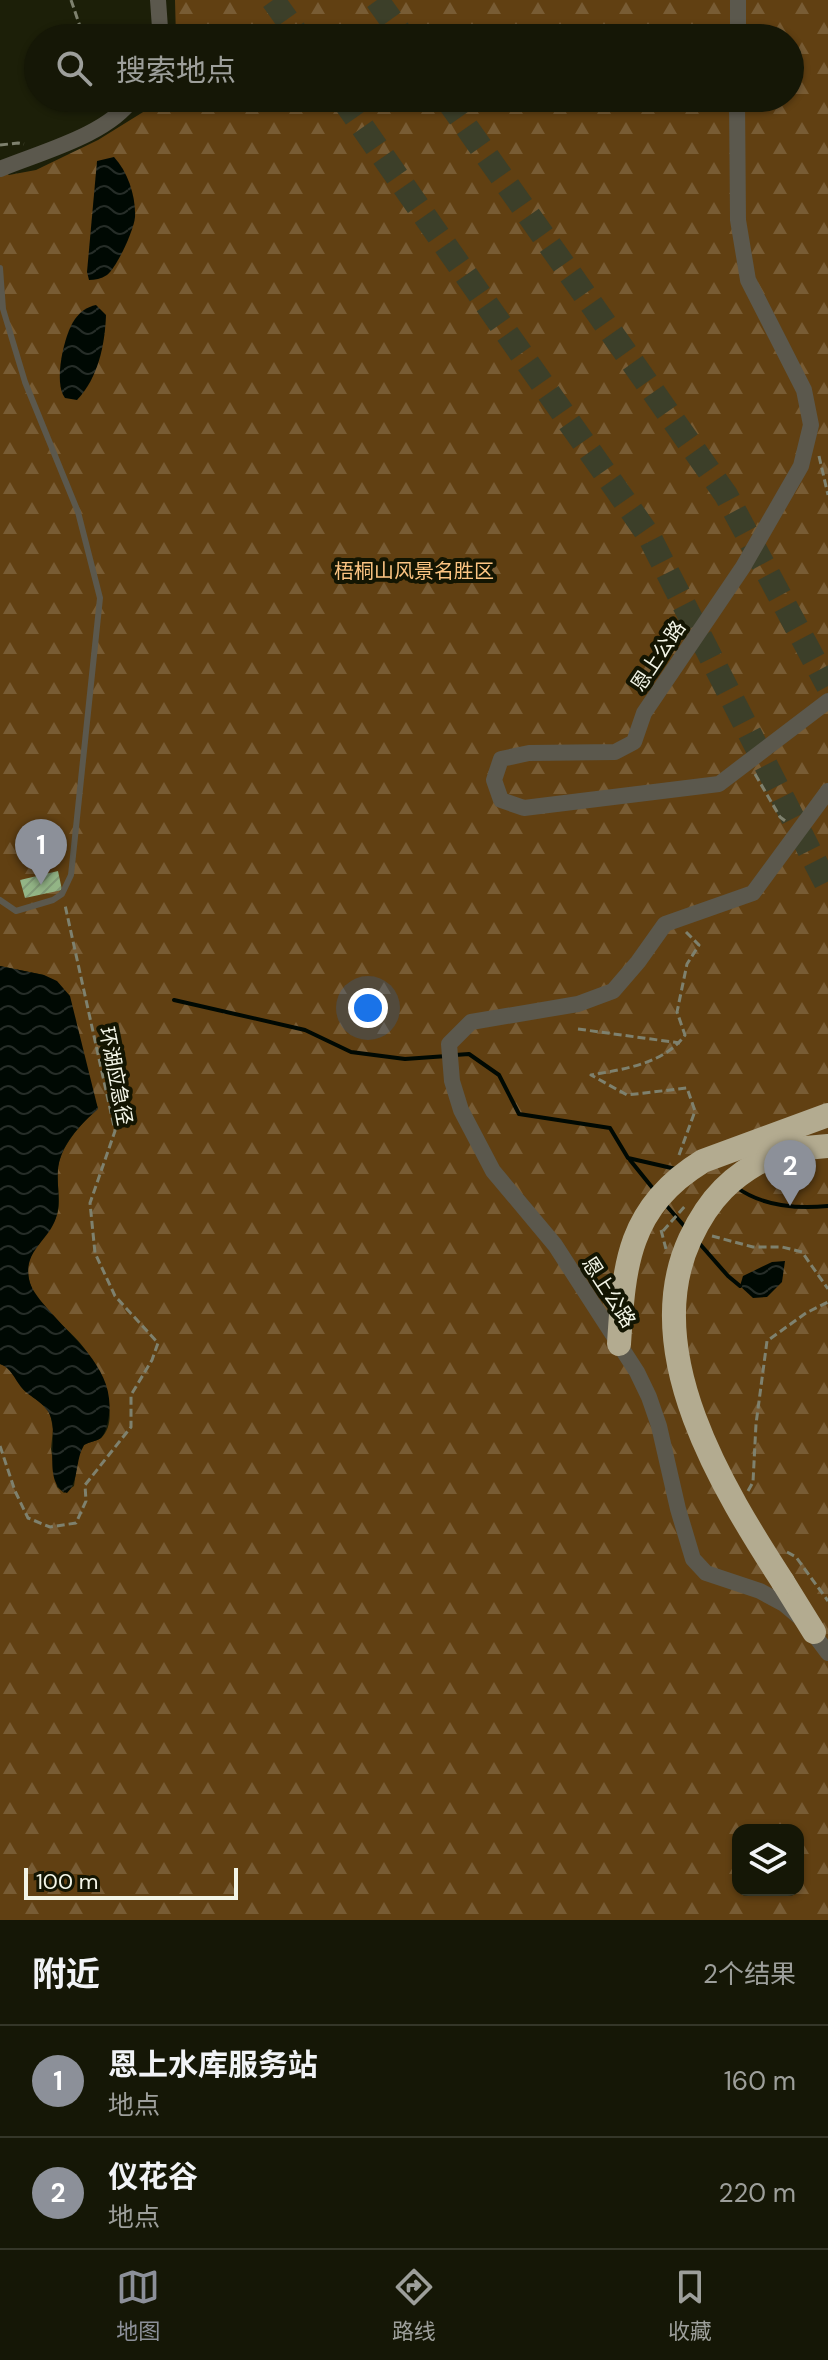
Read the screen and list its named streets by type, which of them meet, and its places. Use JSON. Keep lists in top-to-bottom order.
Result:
{
  "streets": {
    "street": ["恩上公路"],
    "path": ["环湖应急径"]
  },
  "parks": ["梧桐山风景名胜区"],
  "scale_bar": "100 m",
  "page": {
    "search": "搜索地点",
    "pins": ["1", "2"],
    "scale": "100 m",
    "heading": ["附近", "2个结果"],
    "list": [
      {
        "mark": "1",
        "name": "恩上水库服务站",
        "note": "地点",
        "value": "160 m"
      },
      {
        "mark": "2",
        "name": "仪花谷",
        "note": "地点",
        "value": "220 m"
      }
    ],
    "nav": ["地图", "路线", "收藏"]
  }
}
